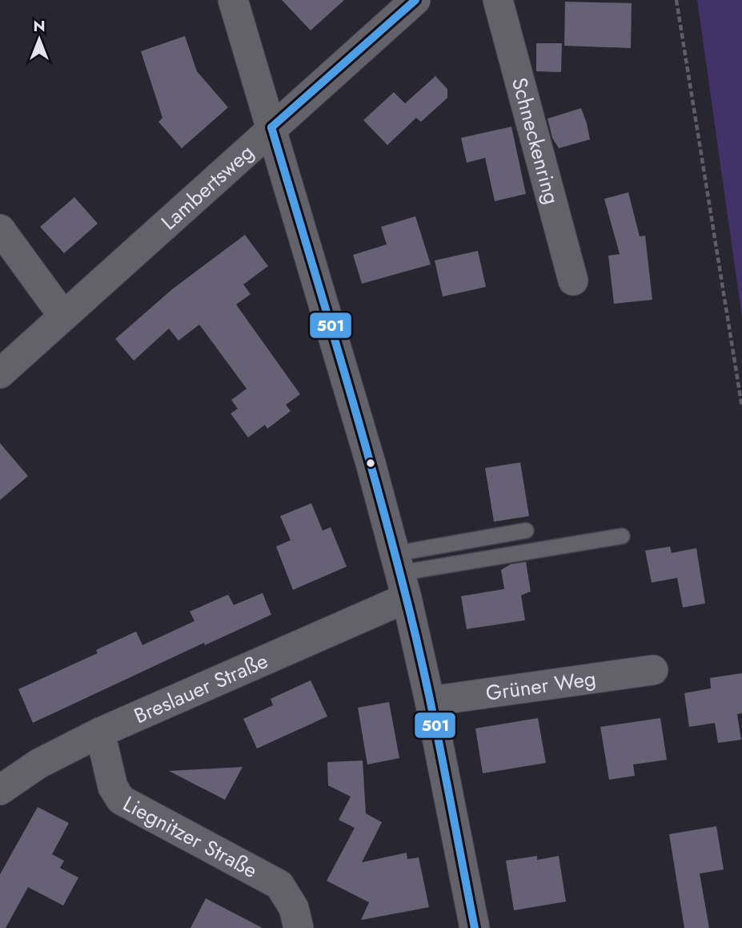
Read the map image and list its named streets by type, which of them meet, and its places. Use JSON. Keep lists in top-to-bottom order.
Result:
{
  "streets": {
    "street": [
      "Schneckenring",
      "Lambertsweg",
      "Grüner Weg",
      "Breslauer Straße",
      "Liegnitzer Straße"
    ]
  },
  "crossings": [
    ["Breslauer Straße", "Liegnitzer Straße"]
  ],
  "lines": ["transit line 501"],
  "north": "top"
}
